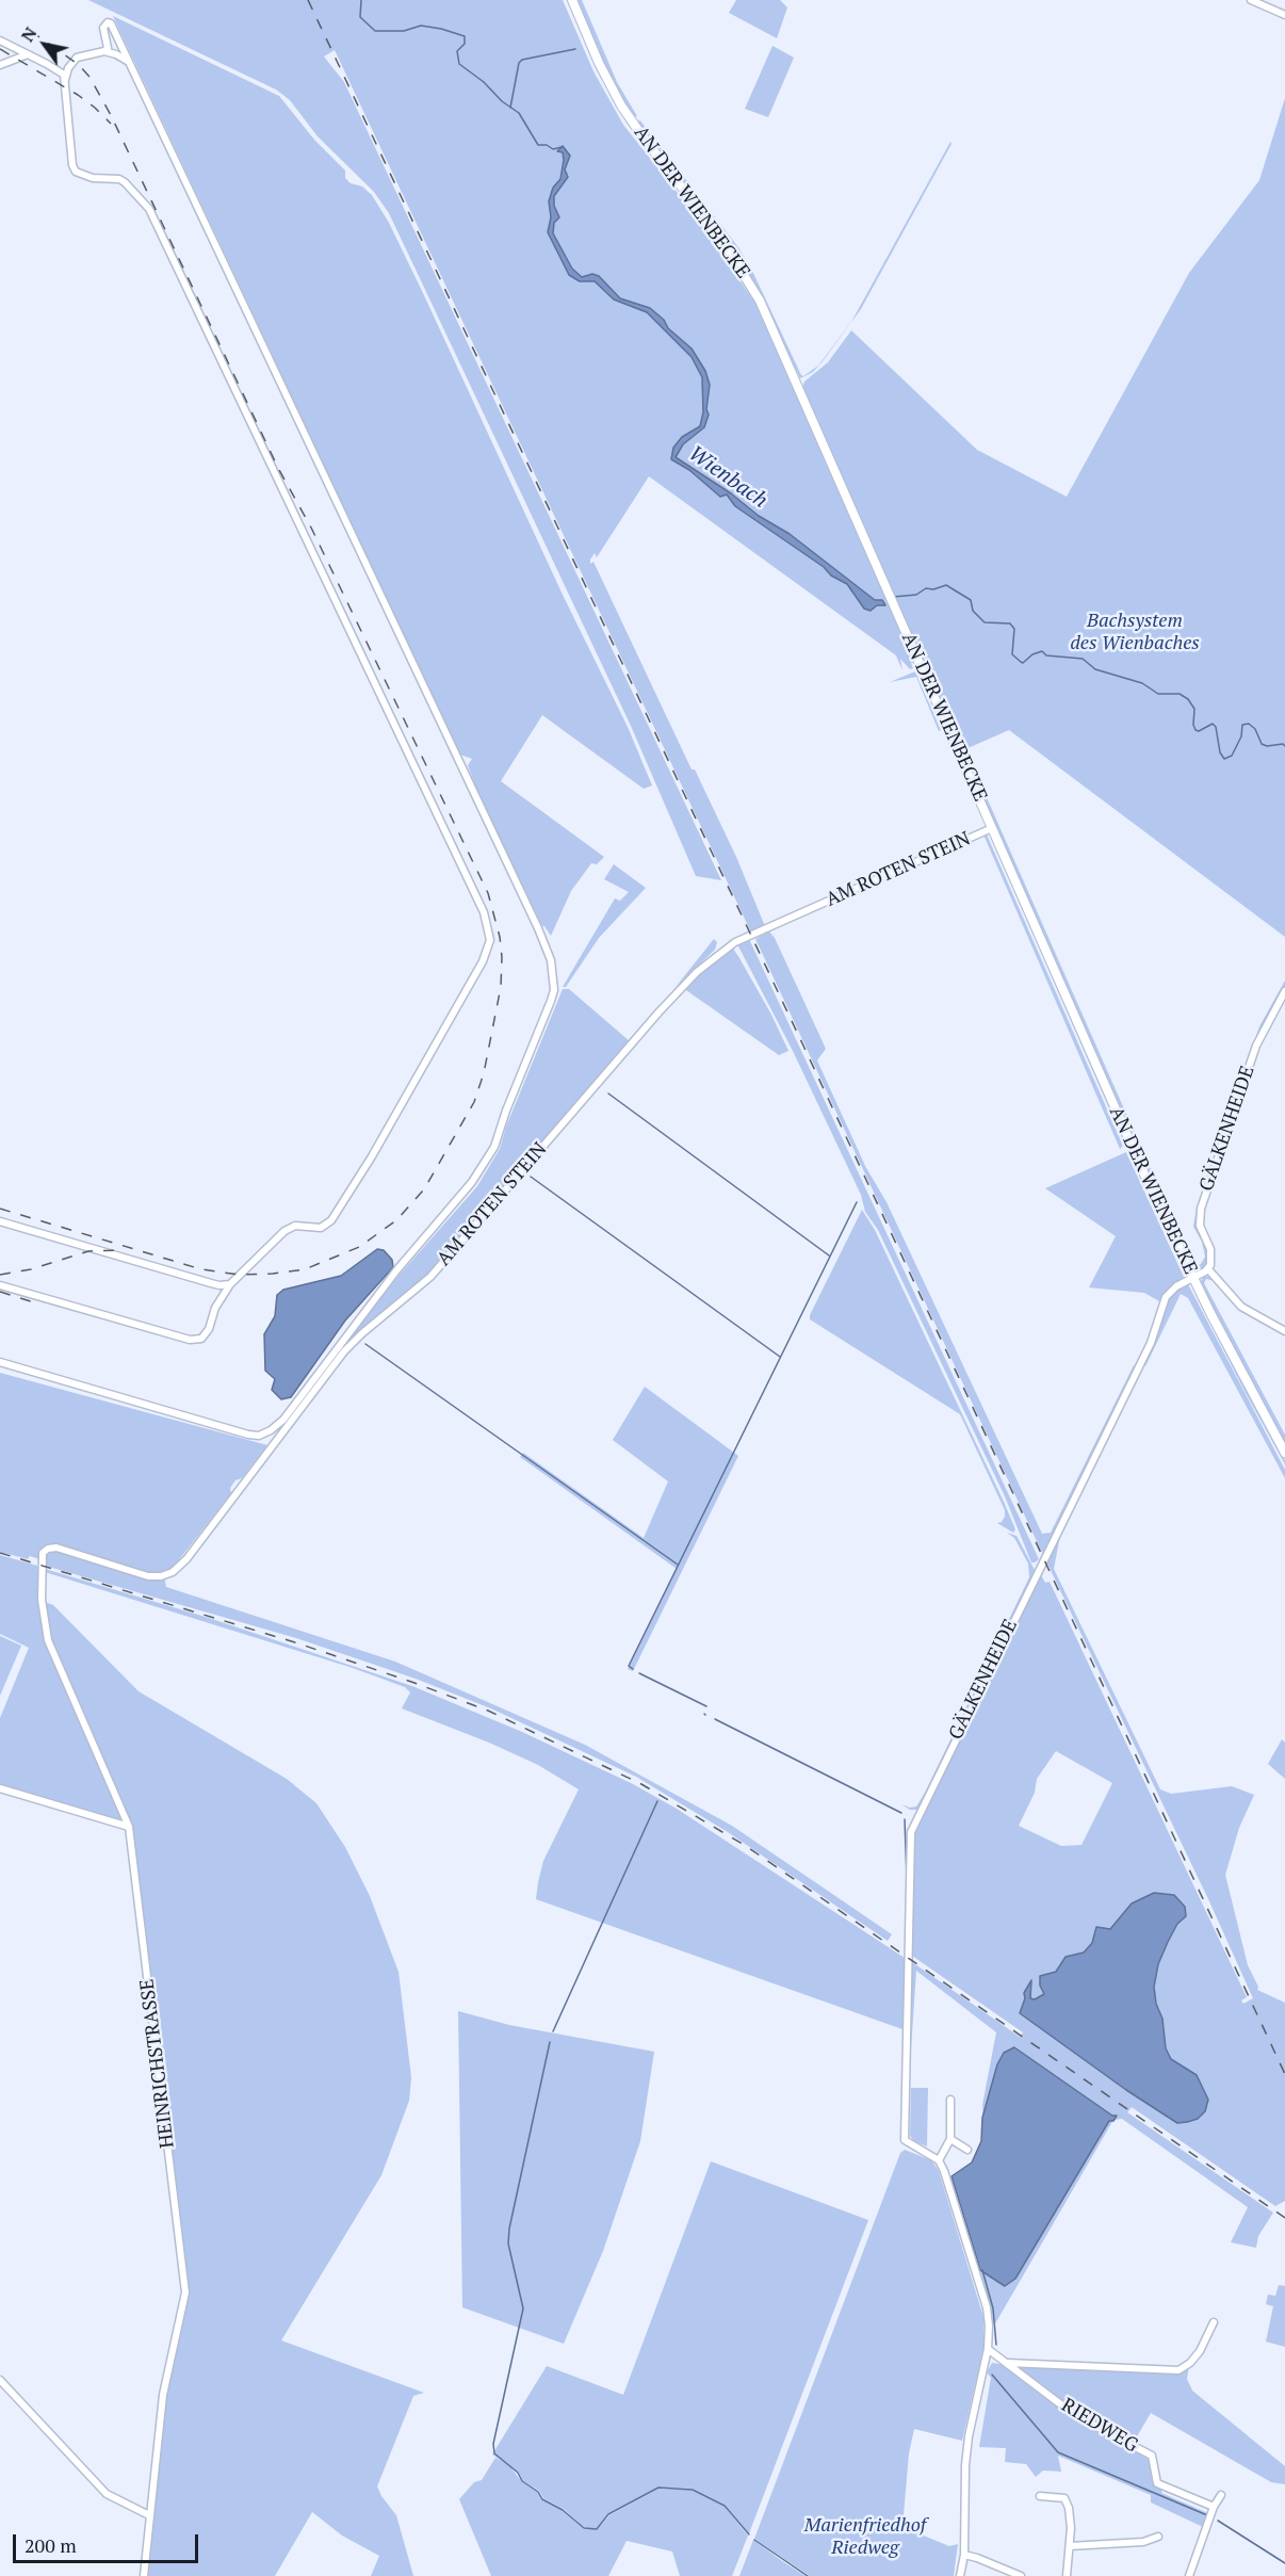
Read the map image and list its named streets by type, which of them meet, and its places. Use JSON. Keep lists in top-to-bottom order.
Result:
{
  "streets": {
    "street": [
      "AN DER WIENBECKE",
      "AM ROTEN STEIN",
      "GÄLKENHEIDE",
      "HEINRICHSTRASSE",
      "RIEDWEG"
    ]
  },
  "crossings": [
    ["AN DER WIENBECKE", "AM ROTEN STEIN"],
    ["AN DER WIENBECKE", "GÄLKENHEIDE"],
    ["AM ROTEN STEIN", "HEINRICHSTRASSE"]
  ],
  "water": ["Wienbach"],
  "parks": ["Bachsystem des Wienbaches", "Marienfriedhof Riedweg"],
  "scale_bar": "200 m",
  "north": "top left"
}
